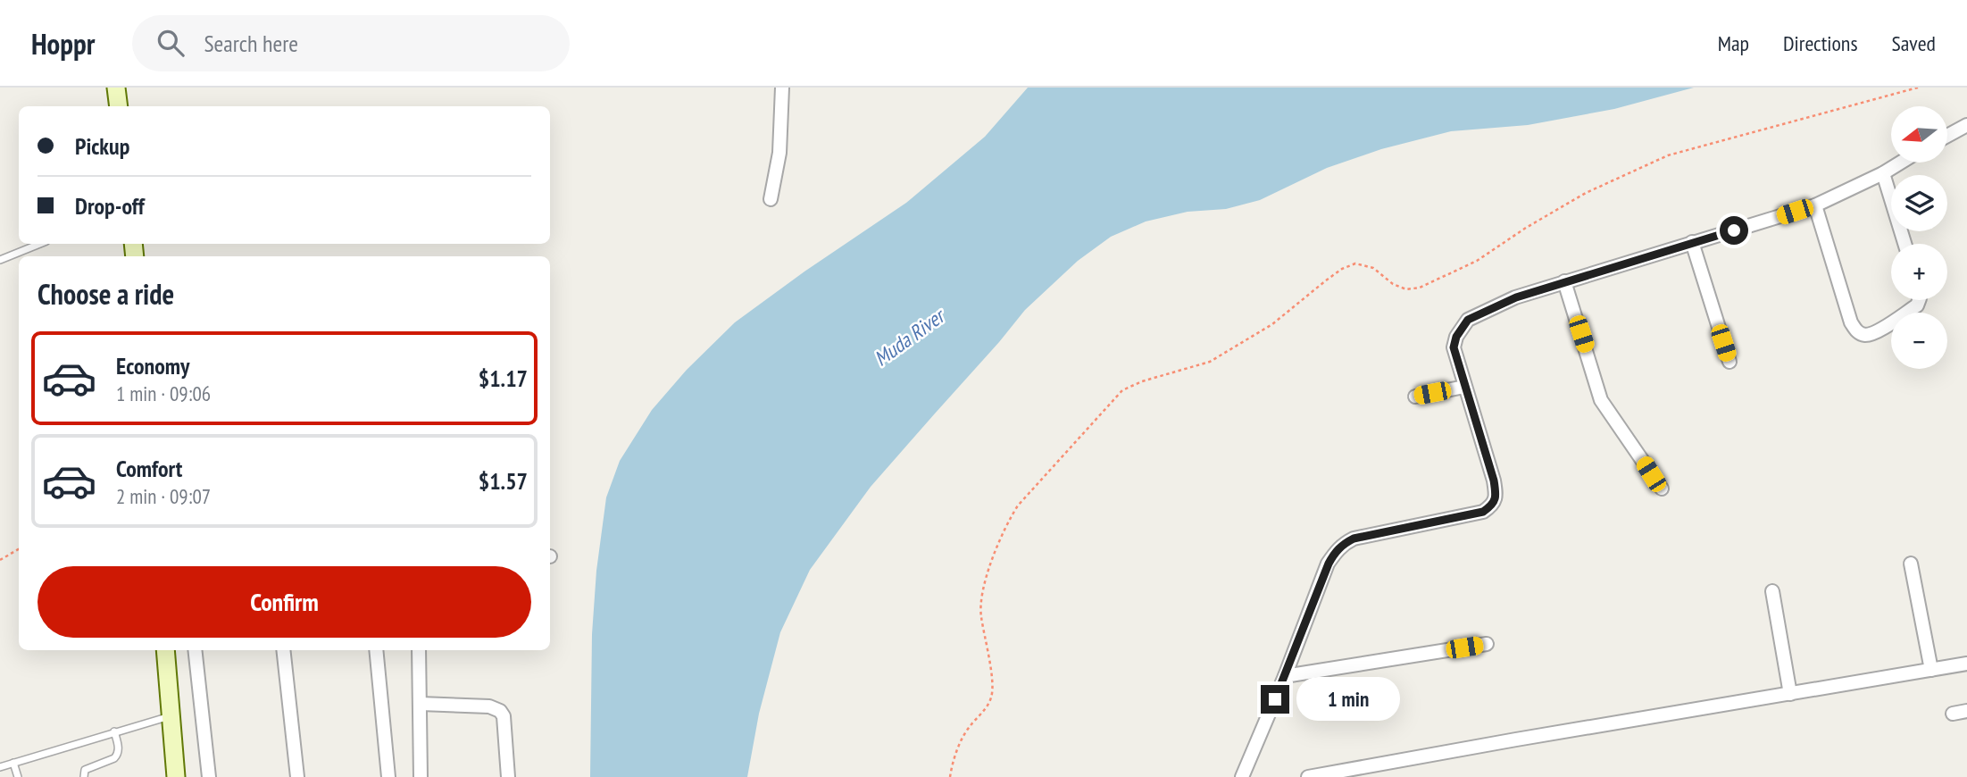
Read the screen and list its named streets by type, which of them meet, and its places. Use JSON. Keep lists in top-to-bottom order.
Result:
{
  "water": ["Muda River"],
  "north": "left",
  "page": {
    "header": "Hoppr",
    "search": "Search here",
    "nav": ["Map", "Directions", "Saved"],
    "map_buttons": ["+", "−"],
    "banner": ["Pickup", "Drop-off"],
    "heading": "Choose a ride",
    "list": [
      {
        "name": "Economy",
        "note": "1 min · 09:06",
        "value": "$1.17"
      },
      {
        "name": "Comfort",
        "note": "2 min · 09:07",
        "value": "$1.57"
      }
    ],
    "buttons": "Confirm",
    "bubble": "1 min"
  }
}
